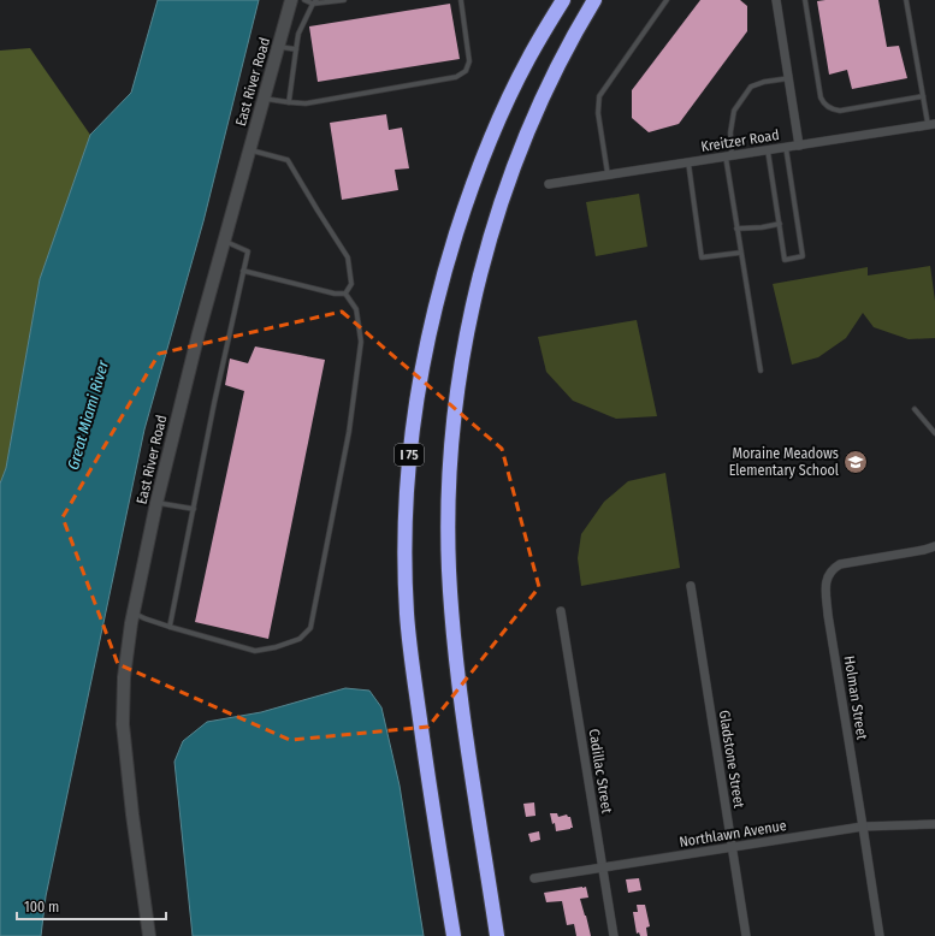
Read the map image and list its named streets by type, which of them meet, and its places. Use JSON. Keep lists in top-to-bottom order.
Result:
{
  "streets": {
    "highway": ["I 75"],
    "street": [
      "East River Road",
      "Kreitzer Road",
      "Holman Street",
      "Gladstone Street",
      "Cadillac Street",
      "Northlawn Avenue"
    ]
  },
  "crossings": [
    ["Holman Street", "Northlawn Avenue"],
    ["Gladstone Street", "Northlawn Avenue"],
    ["Cadillac Street", "Northlawn Avenue"]
  ],
  "water": ["Great Miami River"],
  "places": {
    "school or university": ["Moraine Meadows Elementary School"]
  },
  "scale_bar": "100 m"
}
